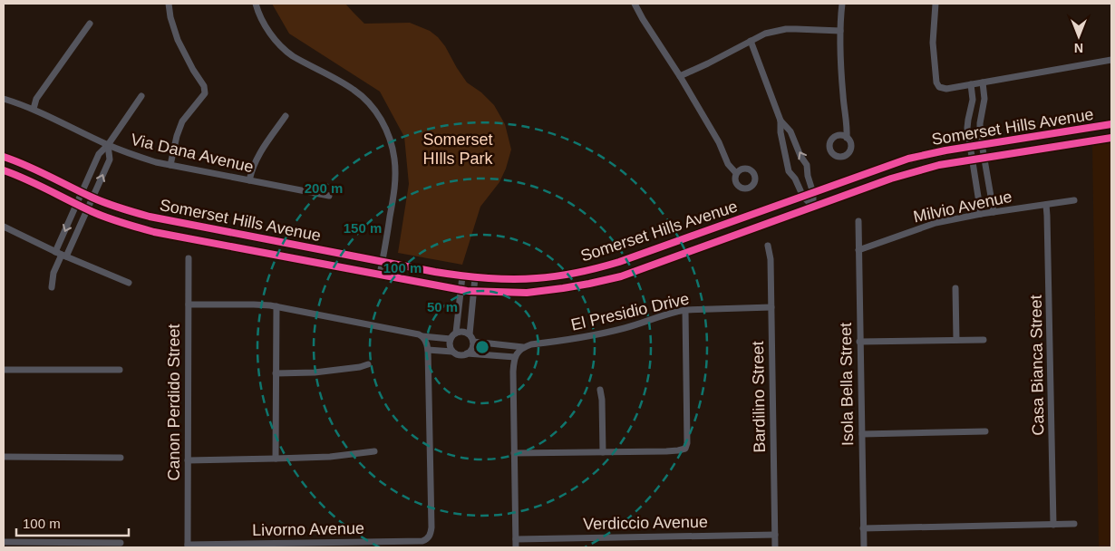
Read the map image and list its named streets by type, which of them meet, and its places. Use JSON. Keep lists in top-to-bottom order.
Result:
{
  "streets": {
    "main road": ["Somerset Hills Avenue"],
    "street": [
      "Via Dana Avenue",
      "Milvio Avenue",
      "El Presidio Drive",
      "Casa Bianca Street",
      "Isola Bella Street",
      "Bardilino Street",
      "Canon Perdido Street",
      "Verdiccio Avenue",
      "Livorno Avenue"
    ]
  },
  "crossings": [
    ["Milvio Avenue", "Casa Bianca Street"],
    ["Milvio Avenue", "Isola Bella Street"],
    ["El Presidio Drive", "Bardilino Street"],
    ["Bardilino Street", "Verdiccio Avenue"],
    ["Canon Perdido Street", "Livorno Avenue"]
  ],
  "parks": ["Somerset HIlls Park"],
  "scale_bar": "100 m",
  "north": "bottom",
  "rings": [
    "200 m",
    "150 m",
    "100 m",
    "50 m"
  ]
}
